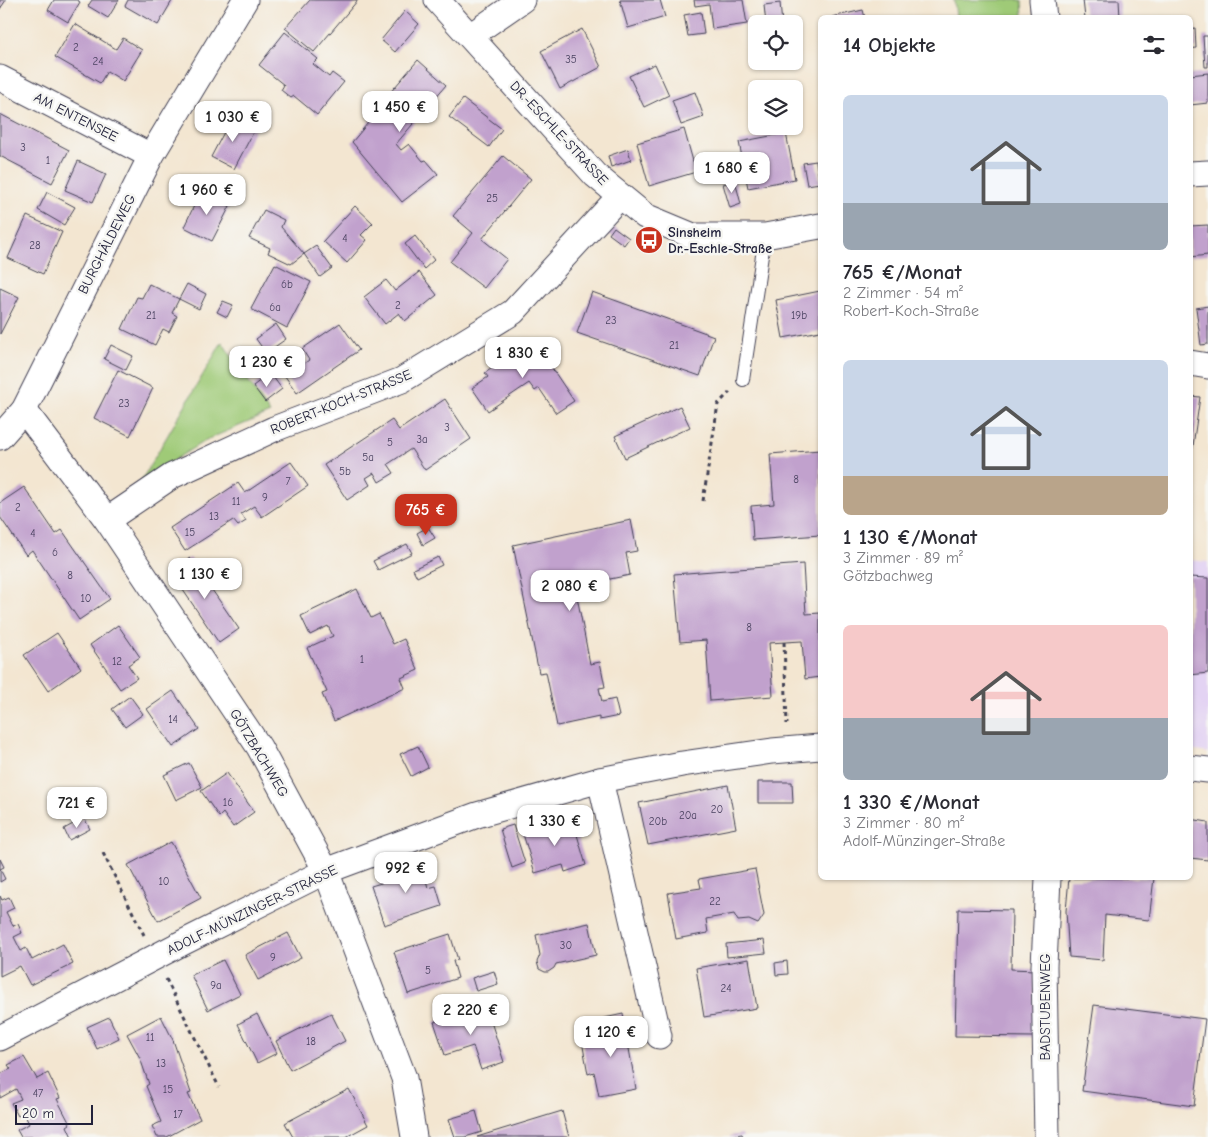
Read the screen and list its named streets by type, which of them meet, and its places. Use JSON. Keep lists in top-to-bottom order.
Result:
{
  "streets": {
    "street": [
      "AM ENTENSEE",
      "DR.-ESCHLE-STRASSE",
      "BURGHÄLDEWEG",
      "ROBERT-KOCH-STRASSE",
      "GÖTZBACHWEG",
      "ADOLF-MÜNZINGER-STRASSE",
      "BADSTUBENWEG"
    ]
  },
  "crossings": [
    ["AM ENTENSEE", "BURGHÄLDEWEG"],
    ["DR.-ESCHLE-STRASSE", "ROBERT-KOCH-STRASSE"],
    ["BURGHÄLDEWEG", "GÖTZBACHWEG"],
    ["ROBERT-KOCH-STRASSE", "GÖTZBACHWEG"],
    ["GÖTZBACHWEG", "ADOLF-MÜNZINGER-STRASSE"]
  ],
  "places": {
    "bus stop": ["Sinsheim Dr.-Eschle-Straße"]
  },
  "house_numbers": [
    "2",
    "35",
    "24",
    "3",
    "1",
    "25",
    "4",
    "28",
    "6b",
    "2",
    "6a",
    "21",
    "19b",
    "23",
    "21",
    "23",
    "3",
    "3a",
    "5",
    "5a",
    "5b",
    "8",
    "7",
    "9",
    "11",
    "2",
    "13",
    "15",
    "4",
    "6",
    "8",
    "10",
    "8",
    "1",
    "12",
    "14",
    "16",
    "20",
    "20a",
    "20b",
    "10",
    "22",
    "30",
    "9",
    "5",
    "9a",
    "24",
    "11",
    "18",
    "13",
    "15",
    "47",
    "17"
  ],
  "scale_bar": "20 m",
  "page": {
    "heading": "14 Objekte",
    "list": [
      {
        "name": "765 €/Monat",
        "note": "2 Zimmer · 54 m² · Robert-Koch-Straße"
      },
      {
        "name": "1 130 €/Monat",
        "note": "3 Zimmer · 89 m² · Götzbachweg"
      },
      {
        "name": "1 330 €/Monat",
        "note": "3 Zimmer · 80 m² · Adolf-Münzinger-Straße"
      }
    ],
    "price": [
      "1 450 €",
      "1 030 €",
      "1 680 €",
      "1 960 €",
      "1 830 €",
      "1 230 €",
      "765 €",
      "1 130 €",
      "2 080 €",
      "721 €",
      "1 330 €",
      "992 €",
      "2 220 €",
      "1 120 €"
    ],
    "scale": "20 m"
  }
}
